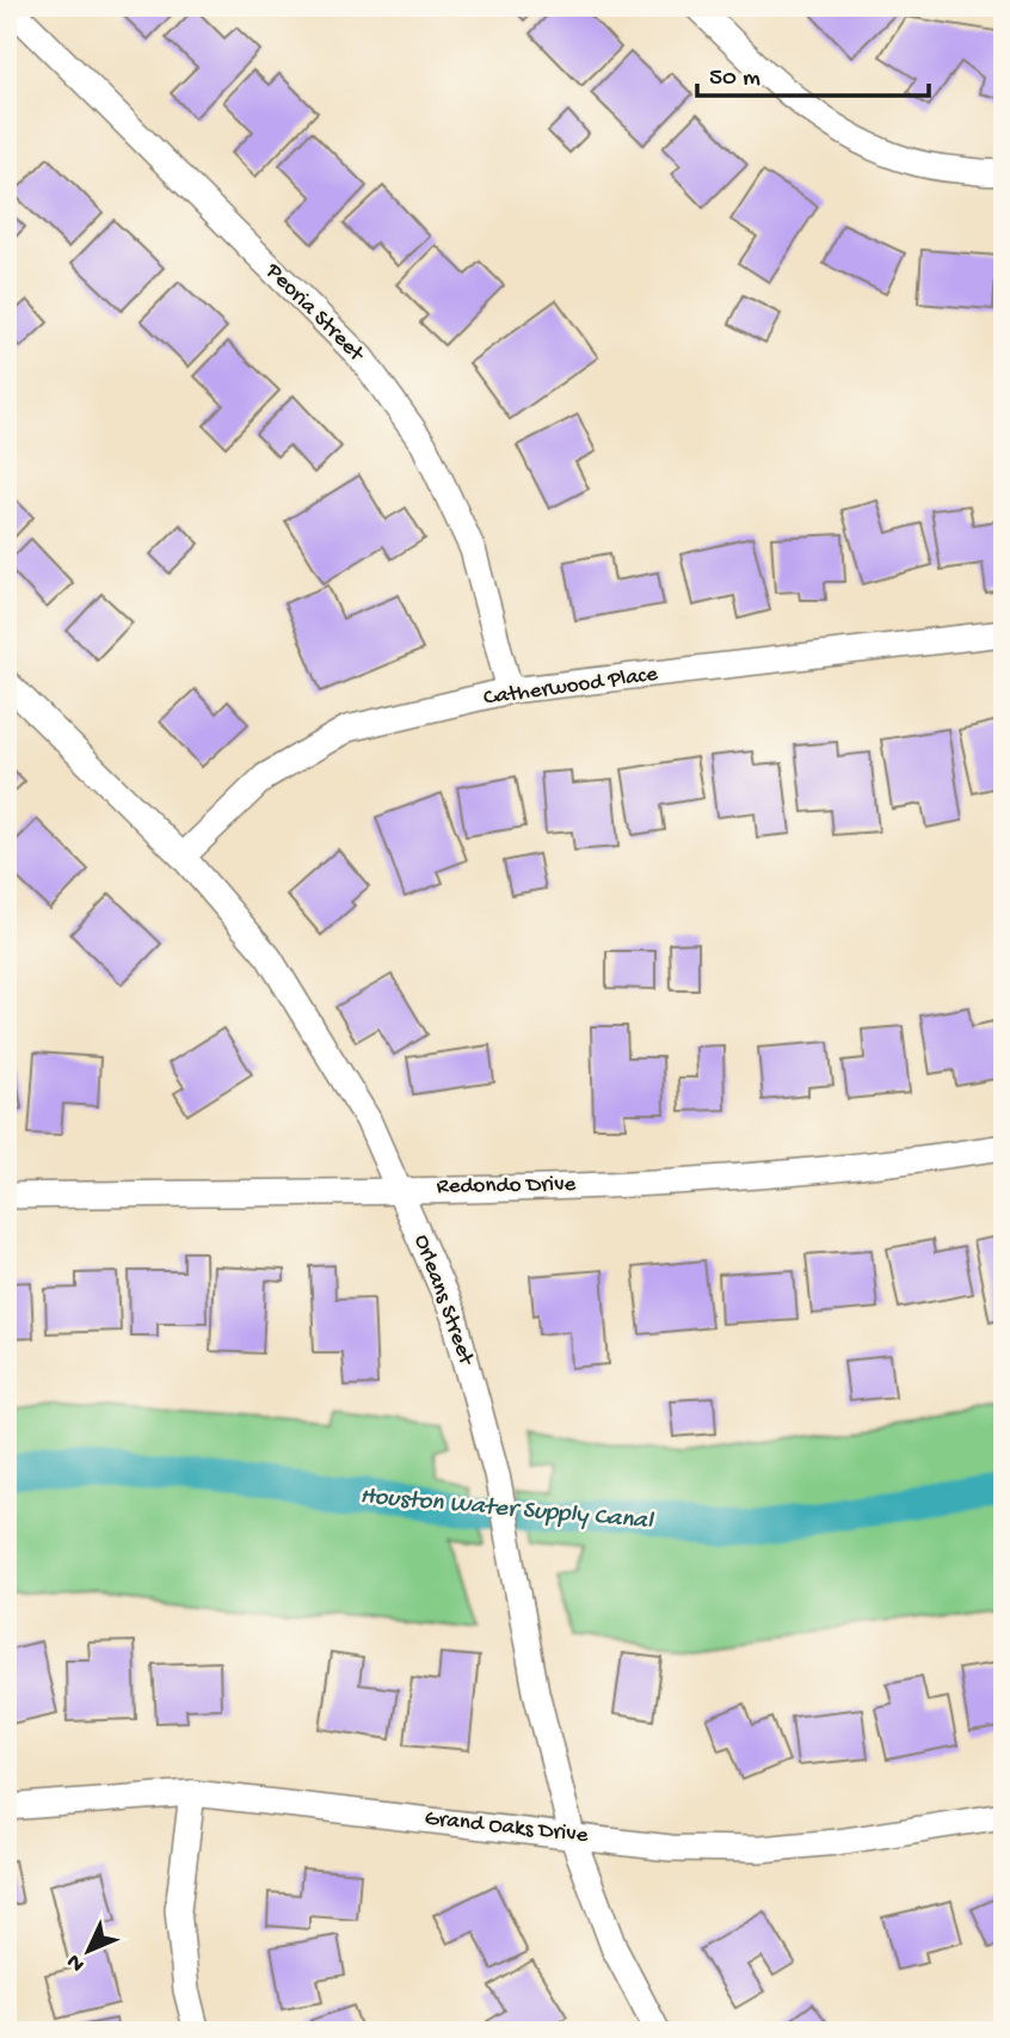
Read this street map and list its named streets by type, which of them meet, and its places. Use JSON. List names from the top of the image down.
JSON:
{
  "streets": {
    "street": [
      "Peoria Street",
      "Catherwood Place",
      "Redondo Drive",
      "Orleans Street",
      "Grand Oaks Drive"
    ]
  },
  "crossings": [
    ["Peoria Street", "Catherwood Place"],
    ["Catherwood Place", "Orleans Street"],
    ["Redondo Drive", "Orleans Street"],
    ["Orleans Street", "Grand Oaks Drive"]
  ],
  "water": ["Houston Water Supply Canal"],
  "scale_bar": "50 m",
  "north": "bottom left"
}
